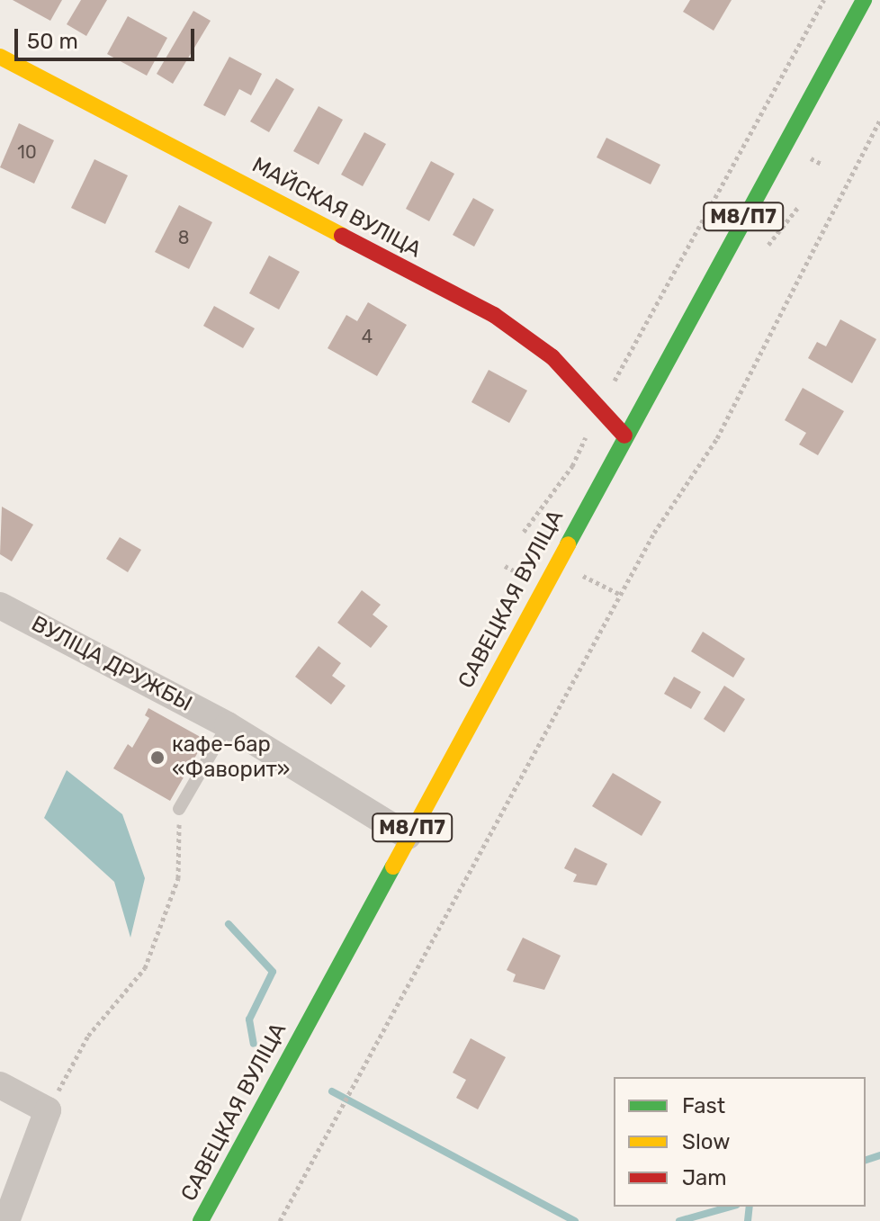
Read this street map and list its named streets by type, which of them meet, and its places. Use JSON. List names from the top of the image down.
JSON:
{
  "streets": {
    "main road": ["МАЙСКАЯ ВУЛІЦА", "М8/П7", "САВЕЦКАЯ ВУЛІЦА"],
    "street": ["ВУЛІЦА ДРУЖБЫ"]
  },
  "crossings": [
    ["МАЙСКАЯ ВУЛІЦА", "САВЕЦКАЯ ВУЛІЦА"],
    ["САВЕЦКАЯ ВУЛІЦА", "ВУЛІЦА ДРУЖБЫ"]
  ],
  "places": ["кафе-бар «Фаворит»"],
  "house_numbers": ["10", "8", "4"],
  "legend": ["Fast", "Slow", "Jam"],
  "scale_bar": "50 m"
}
